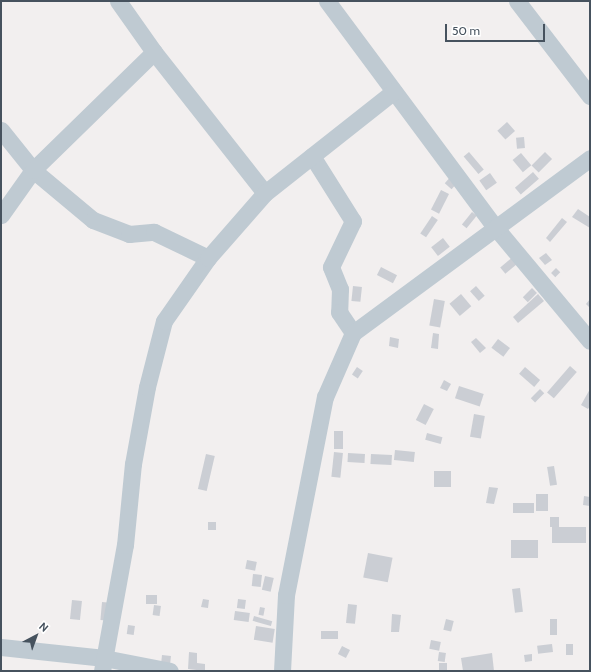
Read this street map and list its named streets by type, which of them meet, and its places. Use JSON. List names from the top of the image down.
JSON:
{
  "scale_bar": "50 m",
  "north": "top right"
}
